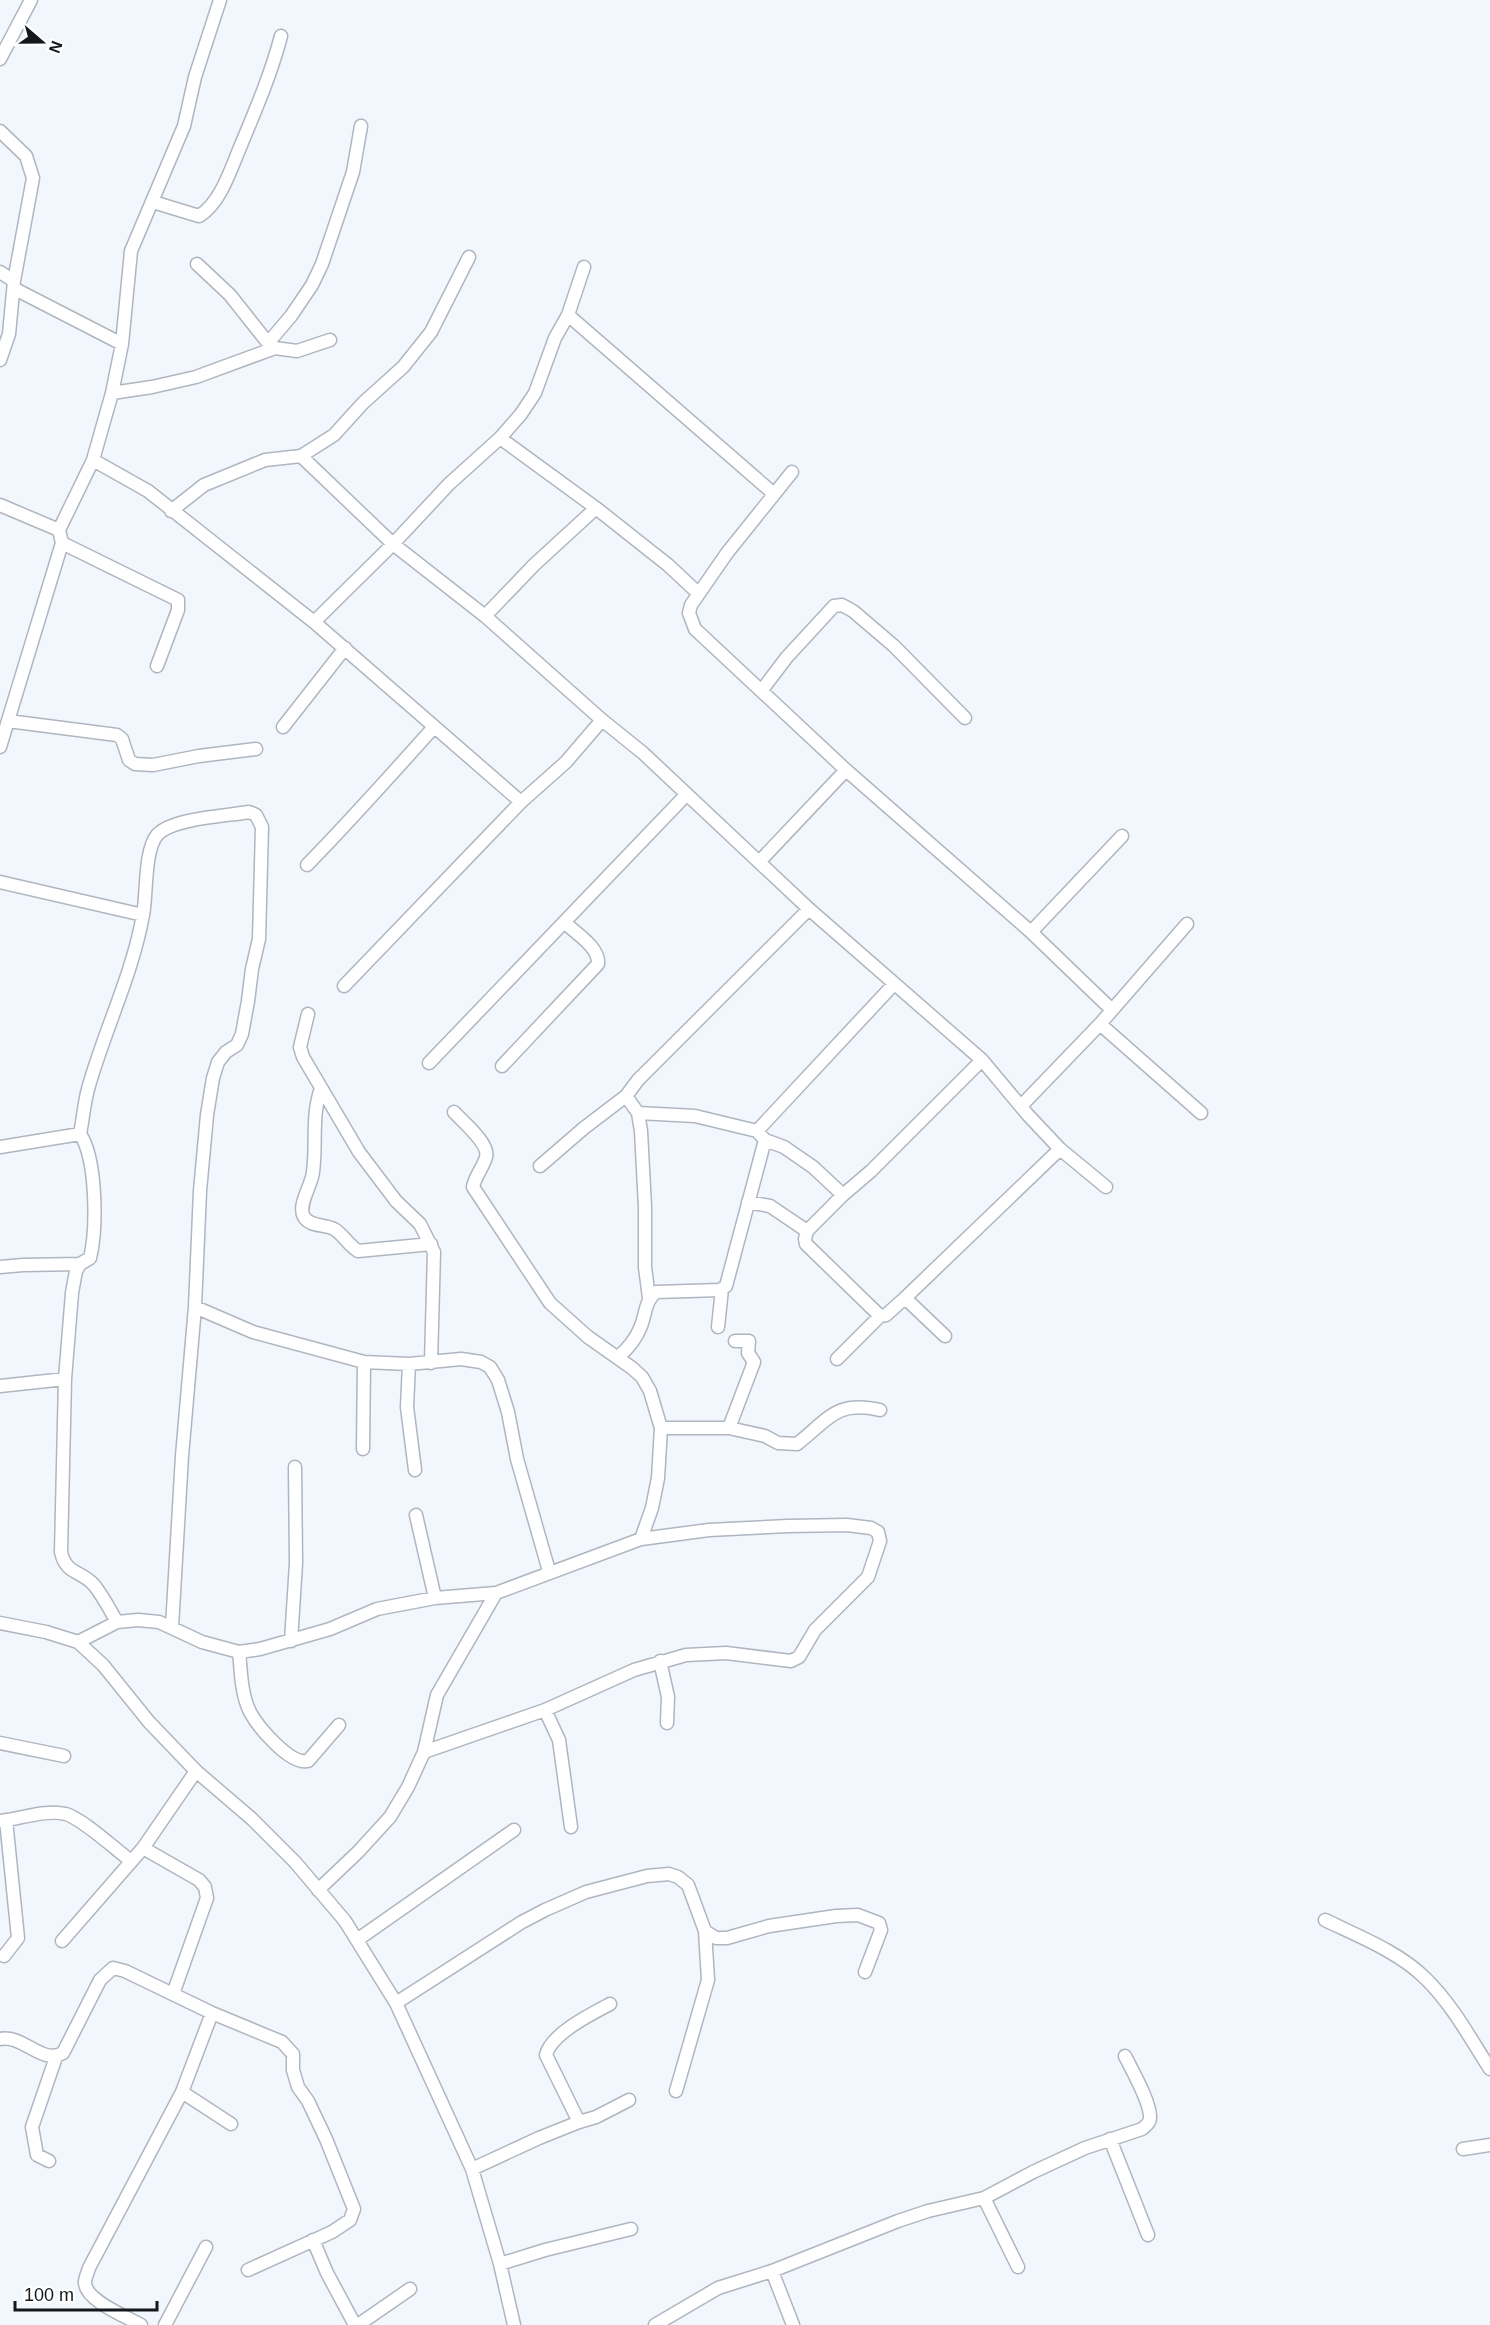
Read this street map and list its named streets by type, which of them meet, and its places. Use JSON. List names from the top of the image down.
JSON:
{
  "scale_bar": "100 m",
  "north": "right"
}
